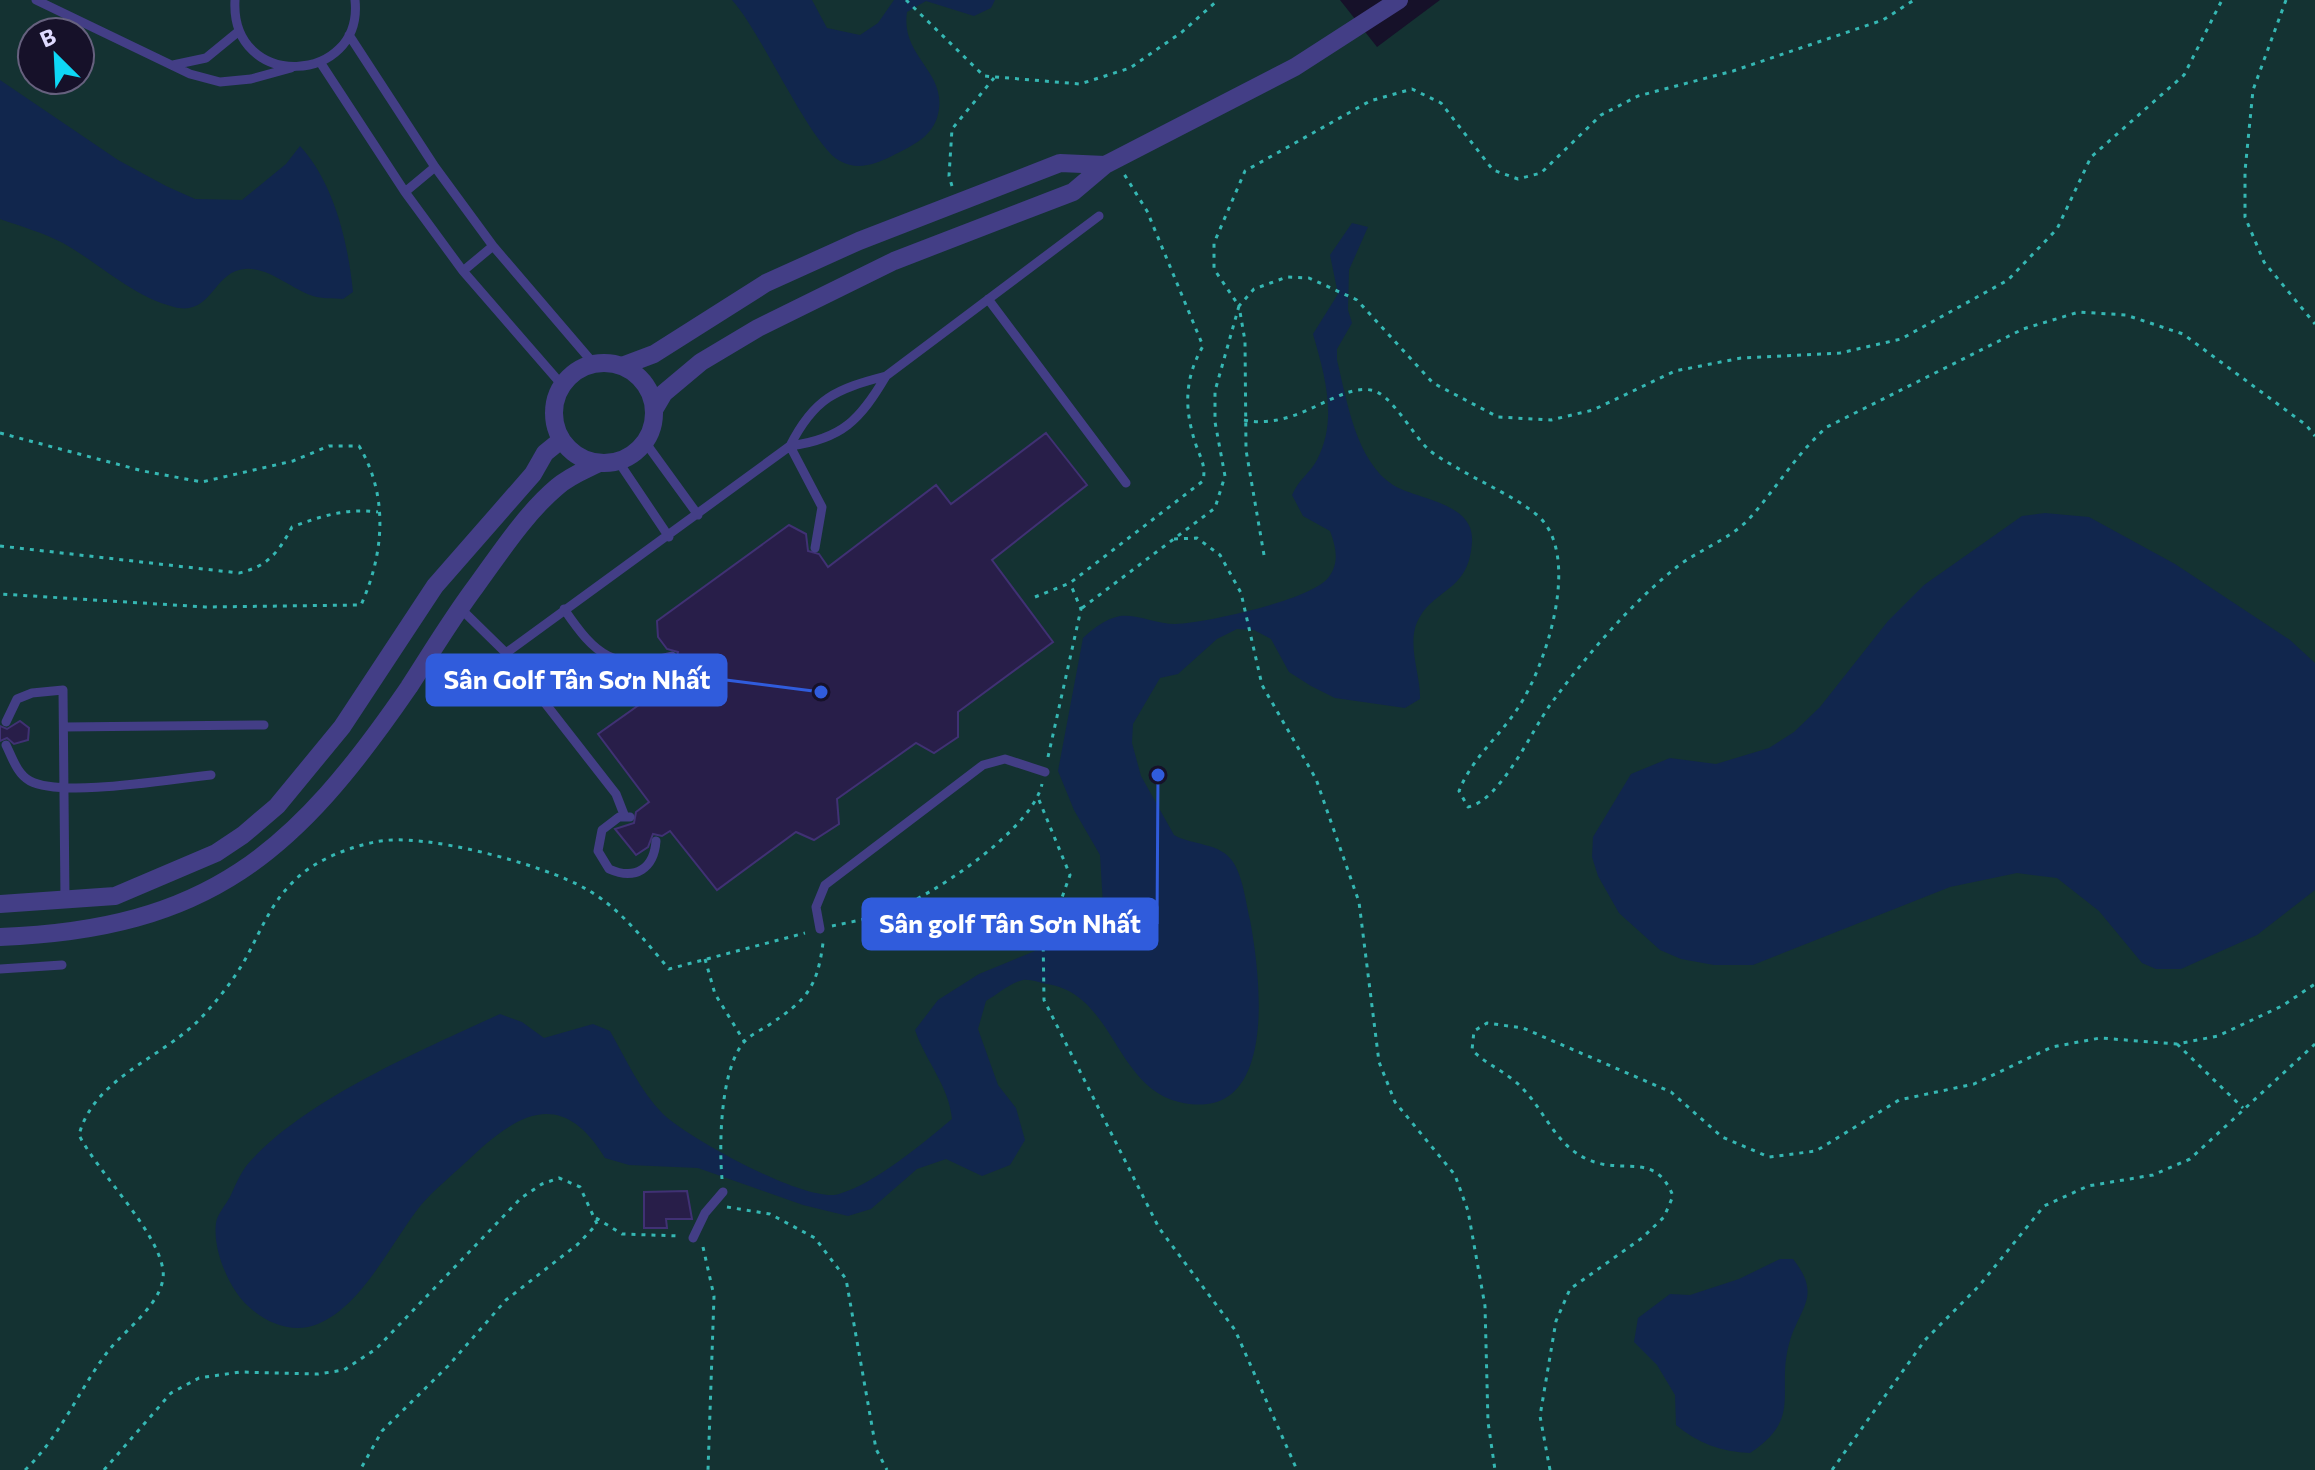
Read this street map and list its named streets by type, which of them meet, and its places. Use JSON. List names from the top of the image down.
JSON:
{
  "places": ["Sân Golf Tân Sơn Nhất", "Sân golf Tân Sơn Nhất"],
  "north": "top left"
}
